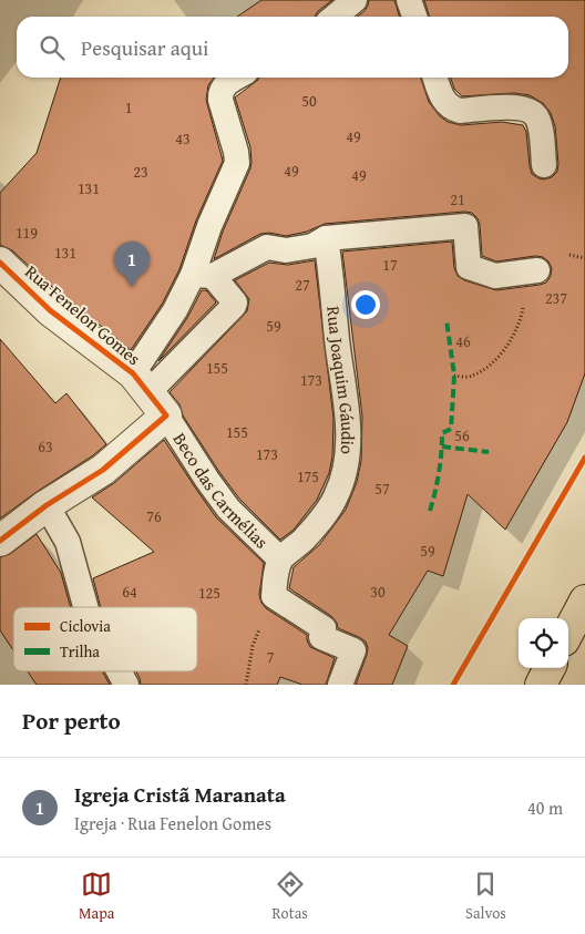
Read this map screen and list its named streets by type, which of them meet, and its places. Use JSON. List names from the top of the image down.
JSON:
{
  "streets": {
    "street": ["Rua Fenelon Gomes"],
    "lane": ["Rua Joaquim Gáudio", "Beco das Carmélias"]
  },
  "crossings": [
    ["Rua Fenelon Gomes", "Beco das Carmélias"],
    ["Rua Joaquim Gáudio", "Beco das Carmélias"]
  ],
  "house_numbers": [
    "50",
    "1",
    "49",
    "43",
    "49",
    "23",
    "49",
    "131",
    "21",
    "119",
    "131",
    "17",
    "27",
    "237",
    "59",
    "46",
    "155",
    "173",
    "155",
    "56",
    "63",
    "173",
    "175",
    "57",
    "76",
    "59",
    "64",
    "30",
    "125",
    "7"
  ],
  "legend": ["Ciclovia", "Trilha"],
  "page": {
    "search": "Pesquisar aqui",
    "pins": "1",
    "heading": "Por perto",
    "list": [
      {
        "mark": "1",
        "name": "Igreja Cristã Maranata",
        "note": "Igreja · Rua Fenelon Gomes",
        "value": "40 m"
      }
    ],
    "nav": ["Mapa", "Rotas", "Salvos"]
  }
}
